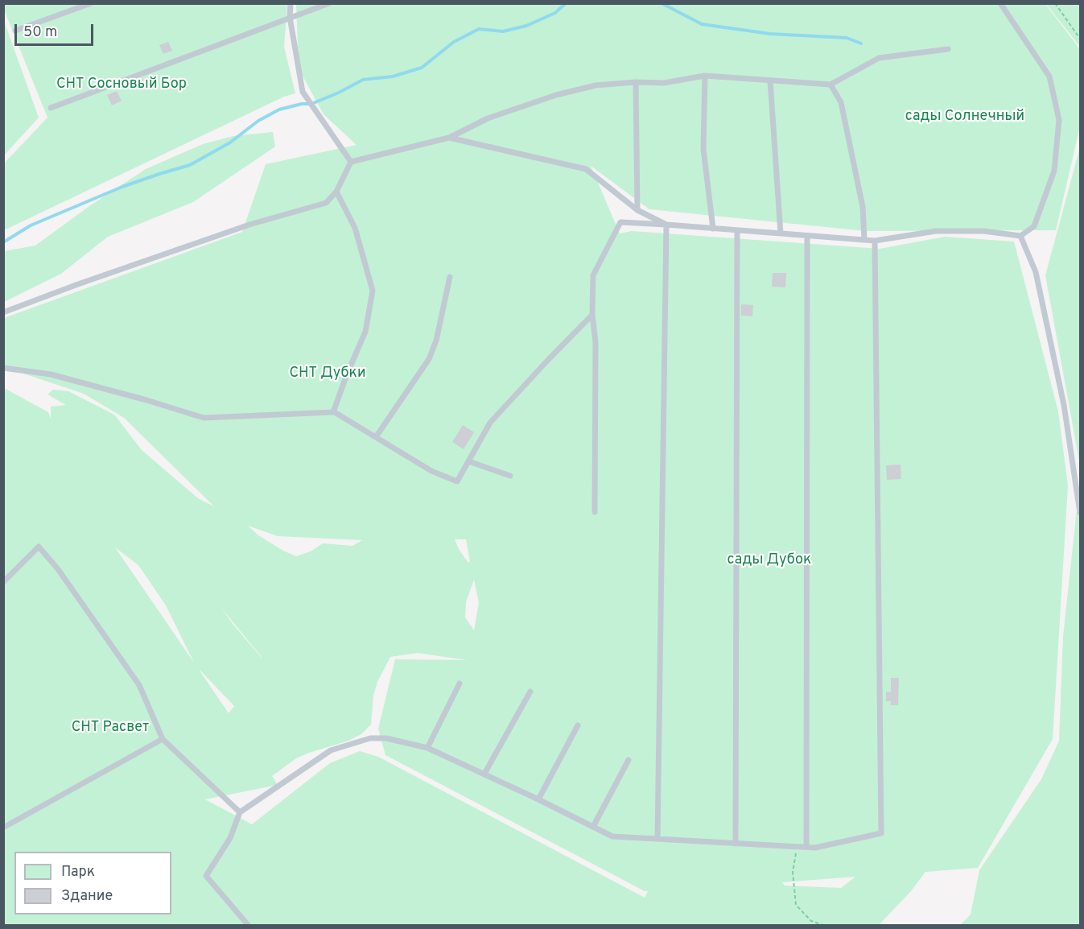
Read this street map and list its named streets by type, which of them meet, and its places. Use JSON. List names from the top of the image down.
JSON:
{
  "parks": [
    "СНТ Сосновый Бор",
    "сады Солнечный",
    "СНТ Дубки",
    "сады Дубок",
    "СНТ Расвет"
  ],
  "legend": ["Парк", "Здание"],
  "scale_bar": "50 m"
}
